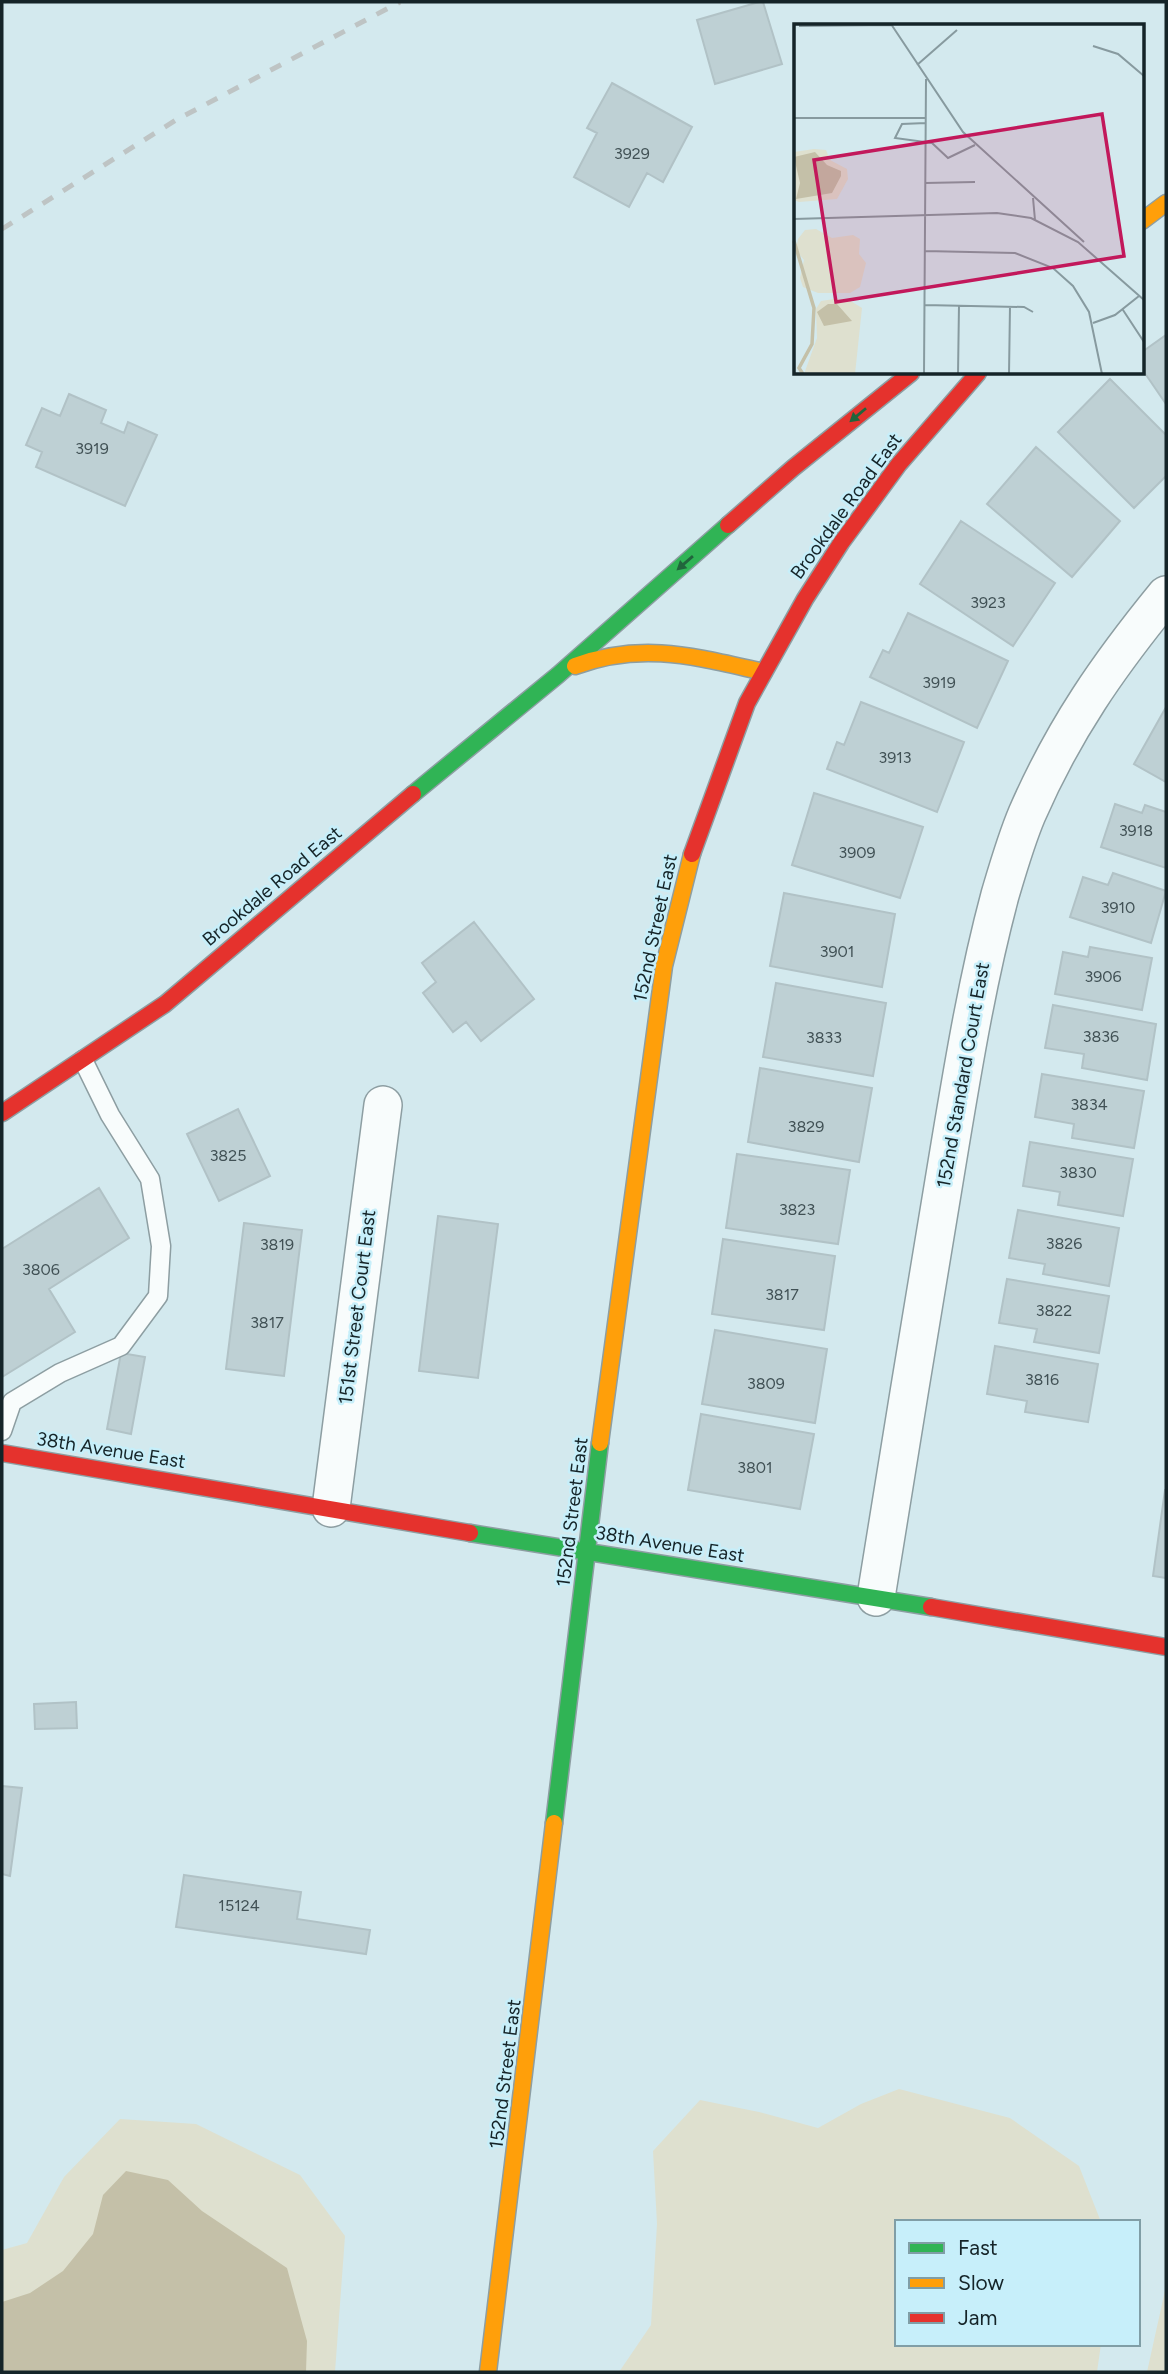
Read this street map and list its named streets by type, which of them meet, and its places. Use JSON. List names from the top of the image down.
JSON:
{
  "streets": {
    "main road": ["Brookdale Road East", "152nd Street East", "38th Avenue East"],
    "street": ["152nd Standard Court East", "151st Street Court East"]
  },
  "crossings": [
    ["Brookdale Road East", "152nd Street East"],
    ["152nd Street East", "38th Avenue East"],
    ["152nd Standard Court East", "38th Avenue East"],
    ["151st Street Court East", "38th Avenue East"]
  ],
  "house_numbers": [
    "3929",
    "3919",
    "3923",
    "3919",
    "3913",
    "3918",
    "3909",
    "3910",
    "3901",
    "3906",
    "3836",
    "3833",
    "3834",
    "3829",
    "3825",
    "3830",
    "3823",
    "3826",
    "3819",
    "3806",
    "3817",
    "3822",
    "3817",
    "3816",
    "3809",
    "3801",
    "15124"
  ],
  "legend": ["Fast", "Slow", "Jam"]
}
